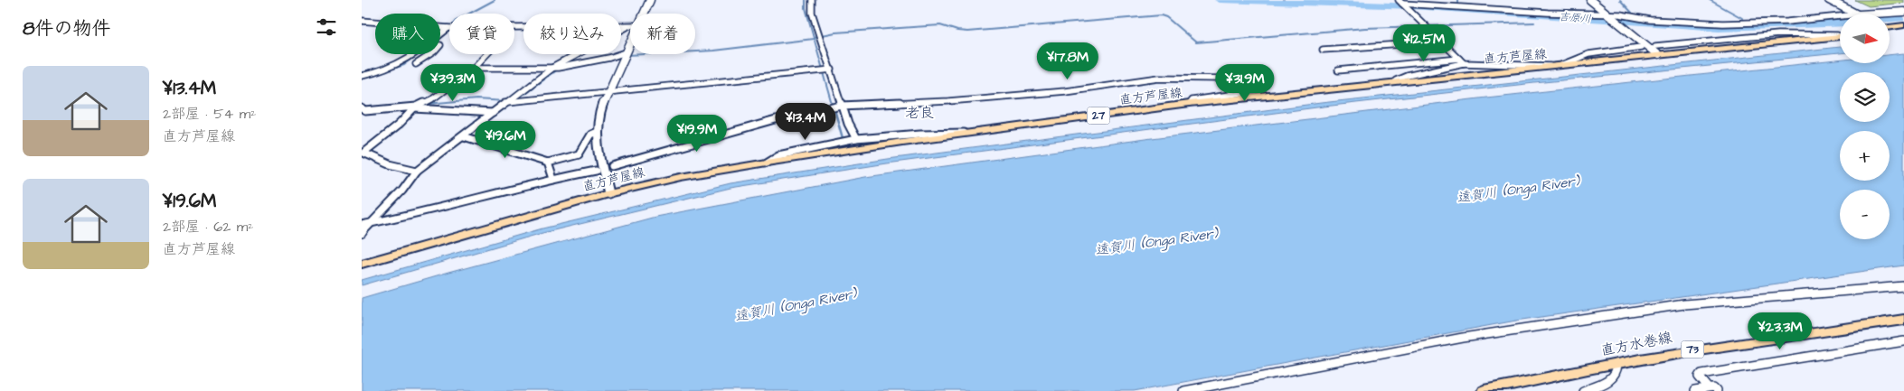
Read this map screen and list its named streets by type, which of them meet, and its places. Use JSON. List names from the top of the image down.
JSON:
{
  "streets": {
    "main road": [
      "直方芦屋線",
      "27",
      "直方水巻線",
      "73"
    ]
  },
  "districts": ["老良"],
  "water": ["吉原川", "遠賀川 (Onga River)"],
  "north": "right",
  "page": {
    "heading": "8件の物件",
    "map_buttons": ["+", "−"],
    "chip": [
      "購入",
      "賃貸",
      "絞り込み",
      "新着"
    ],
    "price": [
      "¥12.5M",
      "¥17.8M",
      "¥39.3M",
      "¥31.9M",
      "¥13.4M",
      "¥19.9M",
      "¥19.6M",
      "¥23.3M"
    ],
    "list": [
      {
        "name": "¥13.4M",
        "note": "2部屋 · 54 m² · 直方芦屋線"
      },
      {
        "name": "¥19.6M",
        "note": "2部屋 · 62 m² · 直方芦屋線"
      }
    ]
  }
}
